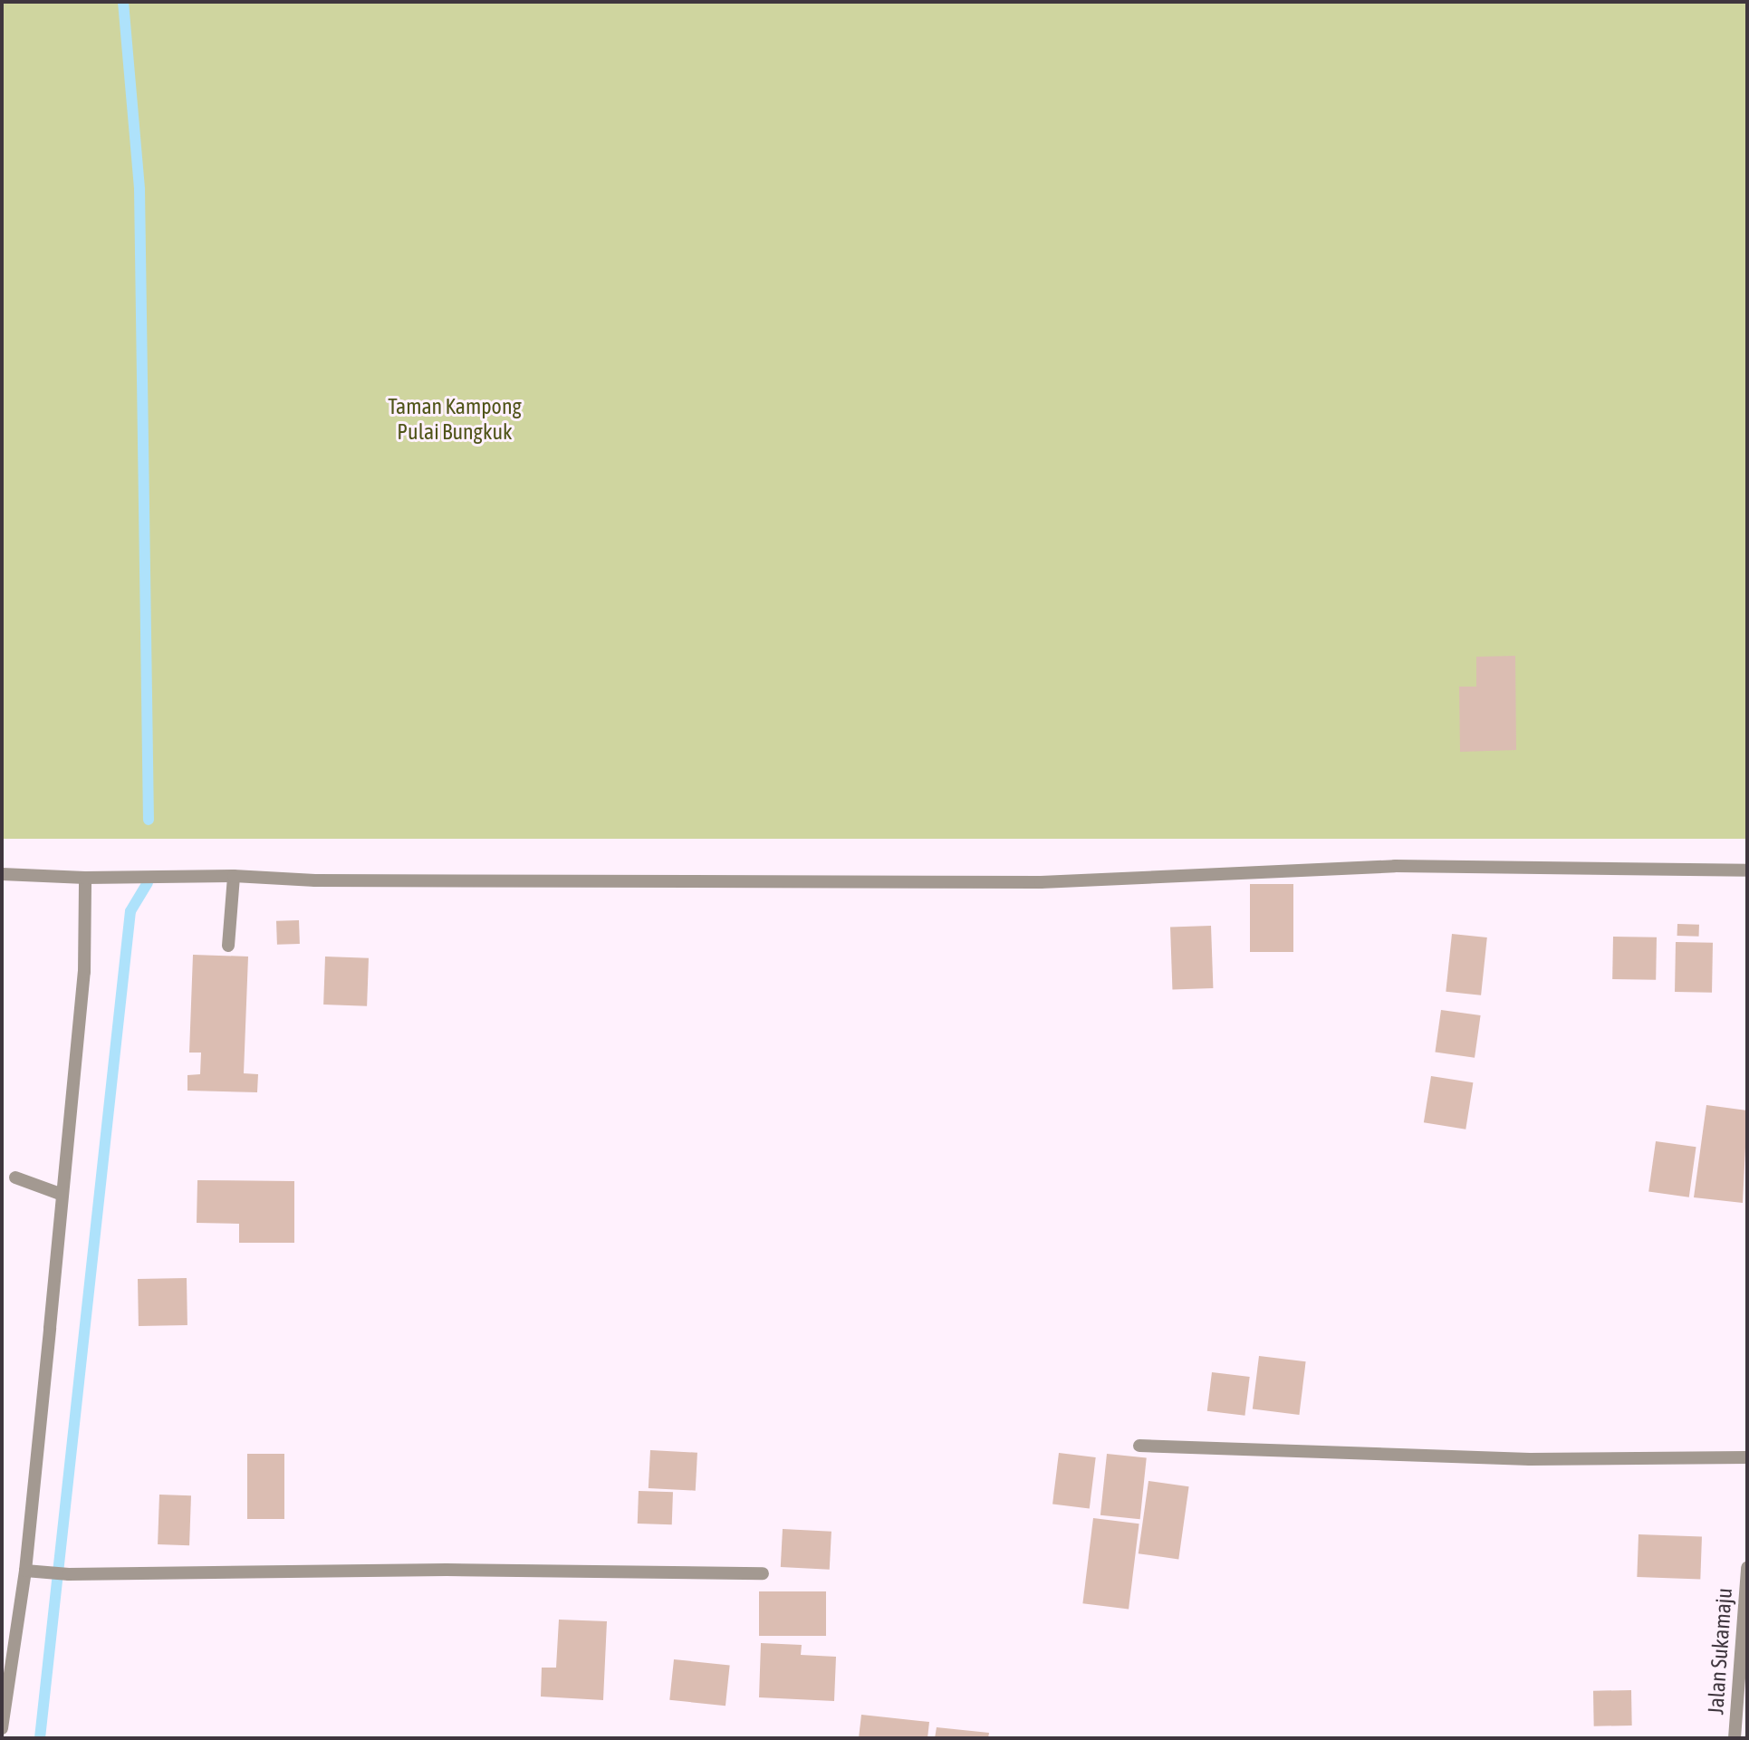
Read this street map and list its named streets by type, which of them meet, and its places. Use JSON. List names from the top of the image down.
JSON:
{
  "streets": {
    "street": ["Jalan Sukamaju"]
  },
  "parks": ["Taman Kampong Pulai Bungkuk"]
}
